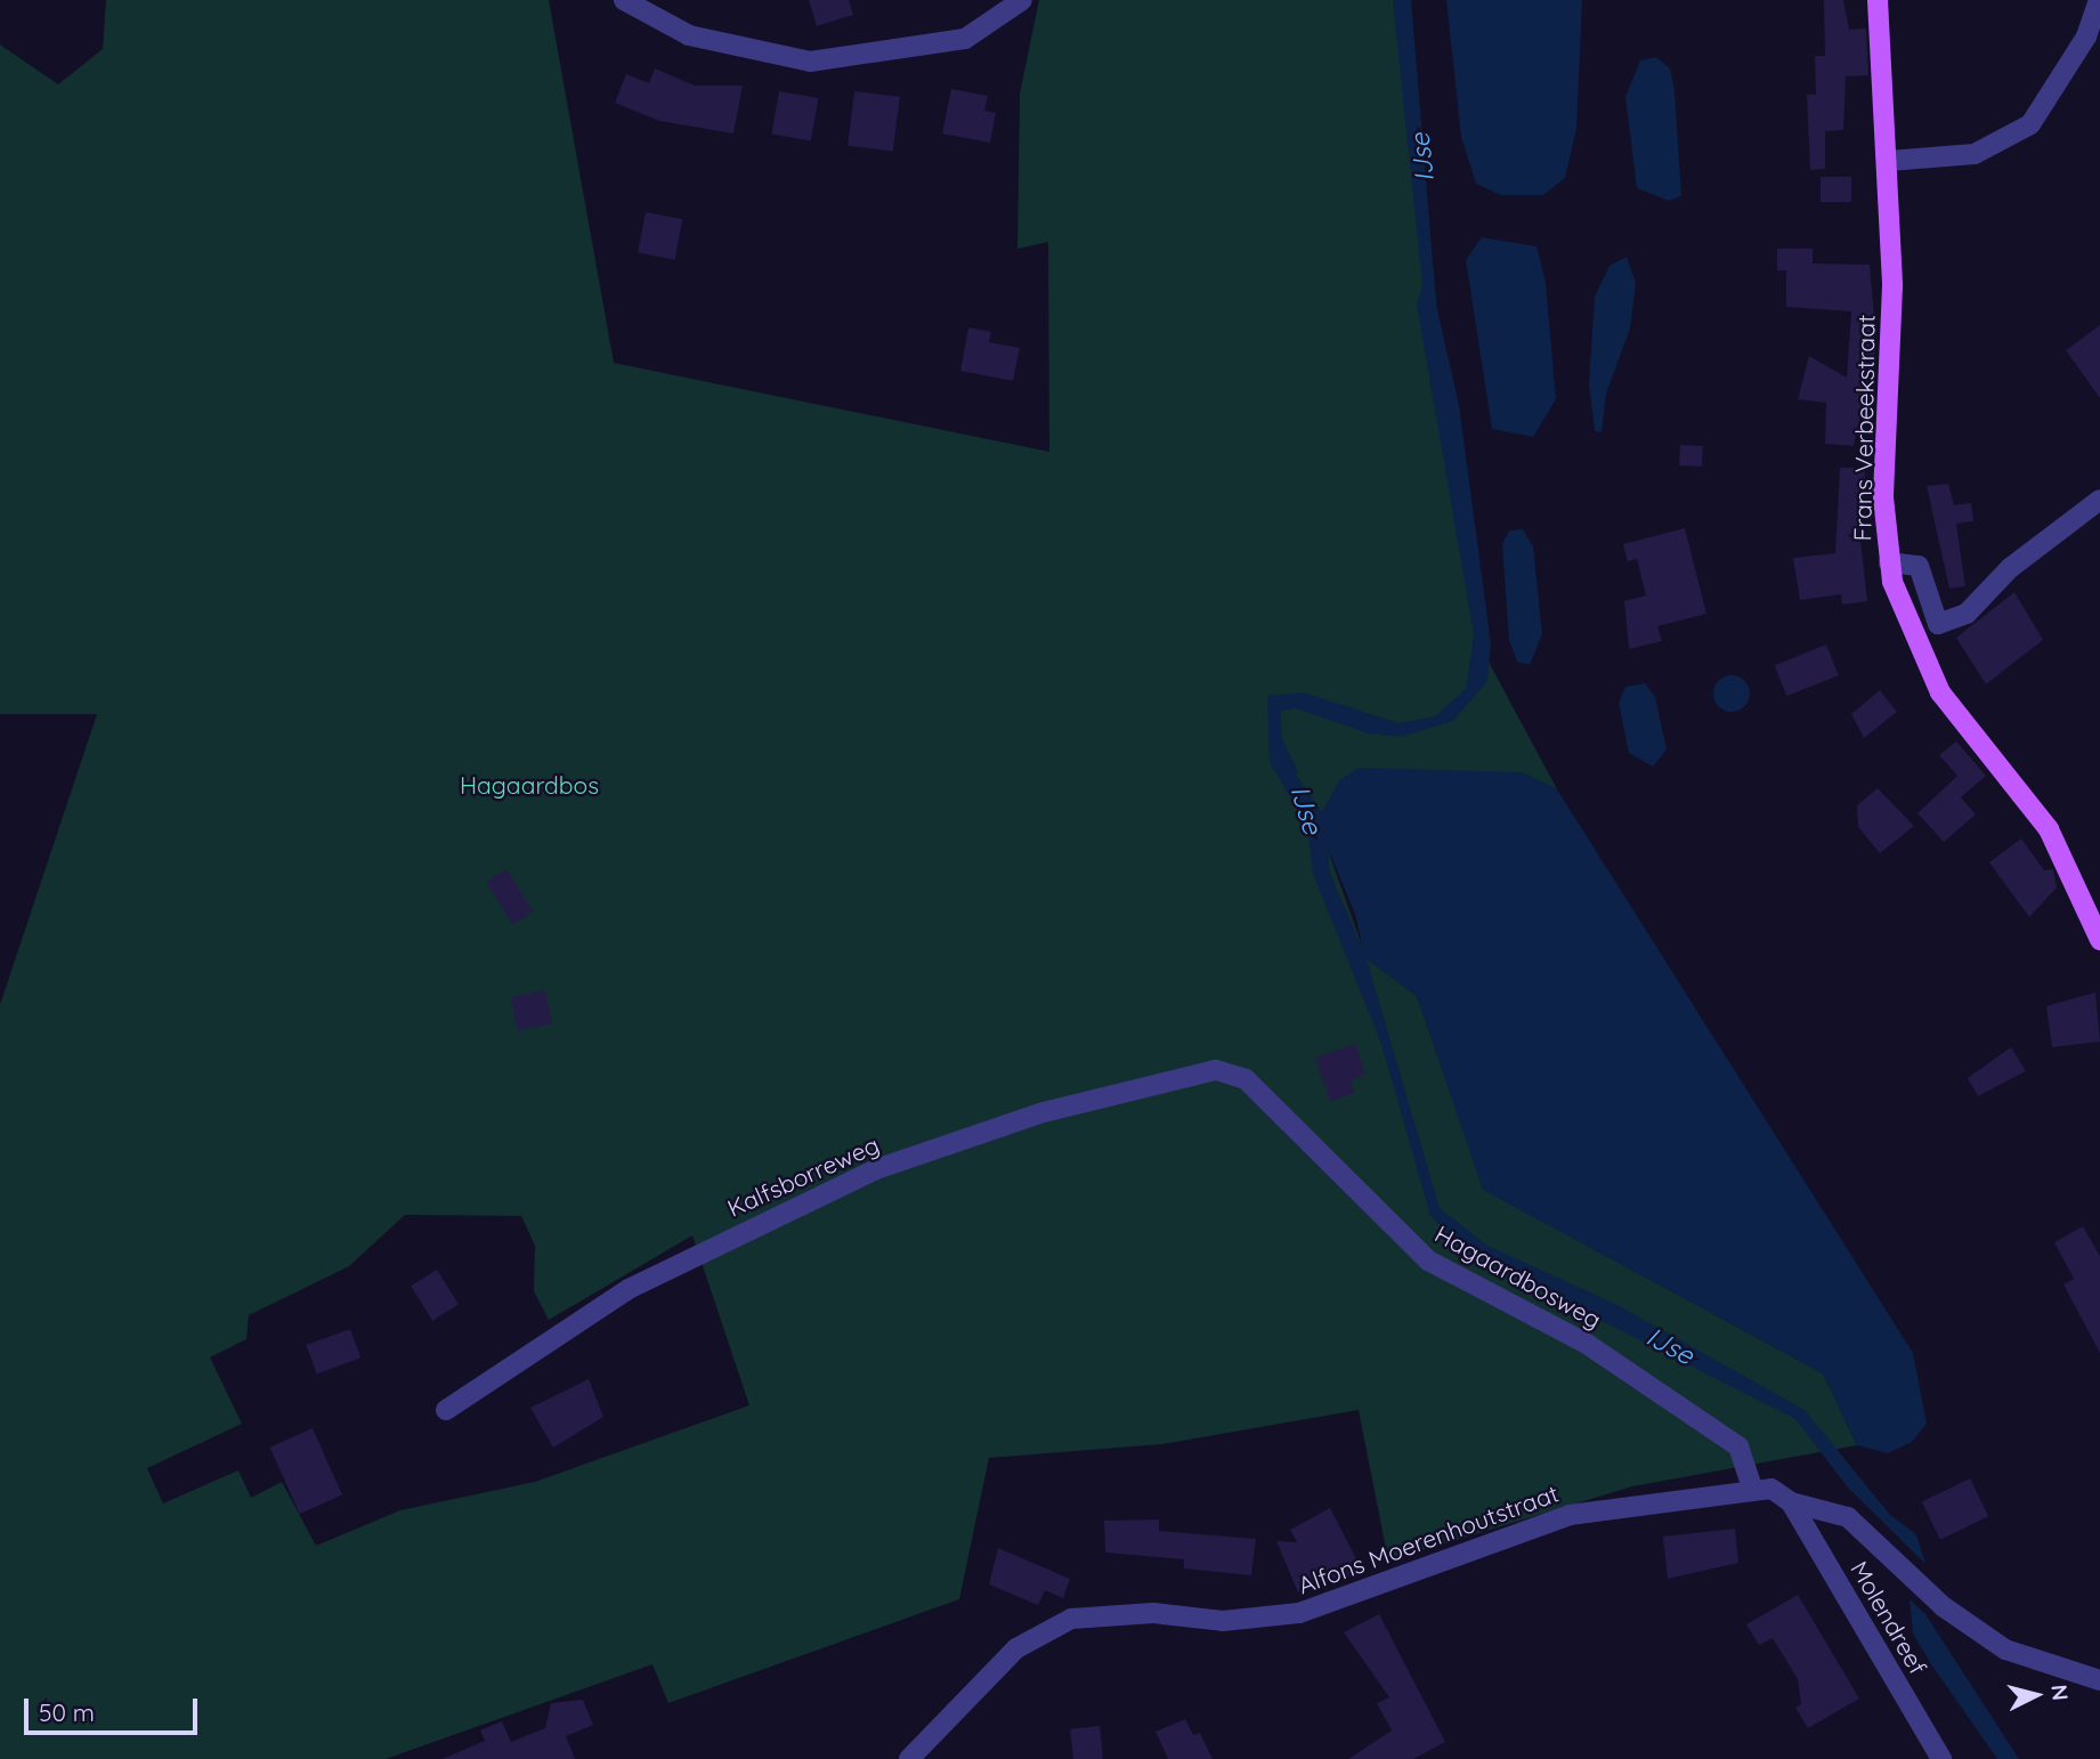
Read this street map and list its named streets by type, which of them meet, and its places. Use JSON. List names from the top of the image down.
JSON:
{
  "streets": {
    "main road": ["Frans Verbeekstraat"],
    "street": [
      "Kalfsborreweg",
      "Hagaardbosweg",
      "Alfons Moerenhoutstraat",
      "Molendreef"
    ]
  },
  "crossings": [
    ["Kalfsborreweg", "Hagaardbosweg"],
    ["Hagaardbosweg", "Alfons Moerenhoutstraat"],
    ["Alfons Moerenhoutstraat", "Molendreef"]
  ],
  "water": ["IJse"],
  "parks": ["Hagaardbos"],
  "scale_bar": "50 m",
  "north": "right"
}
